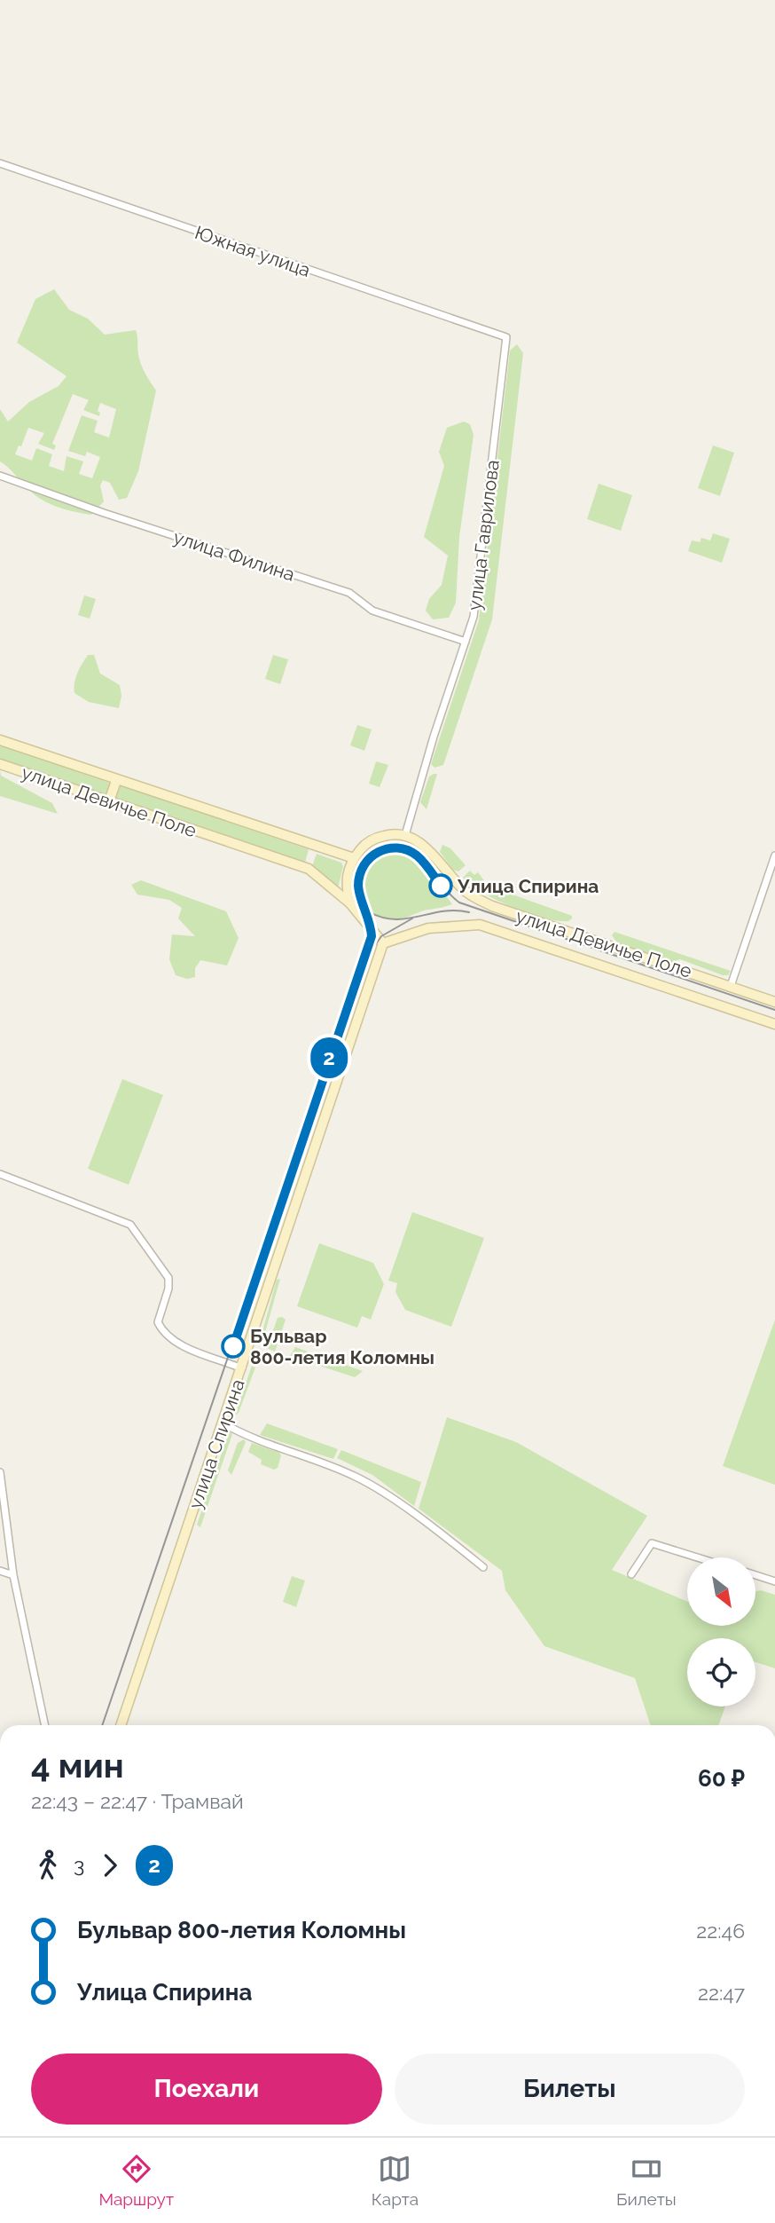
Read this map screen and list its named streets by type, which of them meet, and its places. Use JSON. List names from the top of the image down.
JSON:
{
  "streets": {
    "main road": ["улица Девичье Поле", "улица Спирина"],
    "street": ["Южная улица", "улица Гаврилова", "улица Филина"]
  },
  "crossings": [
    ["Южная улица", "улица Гаврилова"],
    ["улица Гаврилова", "улица Филина"],
    ["улица Гаврилова", "улица Девичье Поле"],
    ["улица Девичье Поле", "улица Спирина"]
  ],
  "places": ["Улица Спирина", "Бульвар 800-летия Коломны"],
  "lines": ["tram line 2"],
  "north": "bottom right",
  "page": {
    "on_map": "2",
    "heading": ["4 мин", "22:43 – 22:47 · Трамвай", "60 ₽"],
    "legs": ["3", "2"],
    "list": [
      {
        "name": "Бульвар 800-летия Коломны",
        "value": "22:46"
      },
      {
        "name": "Улица Спирина",
        "value": "22:47"
      }
    ],
    "buttons": ["Поехали", "Билеты"],
    "tabs": ["Маршрут", "Карта", "Билеты"]
  }
}
